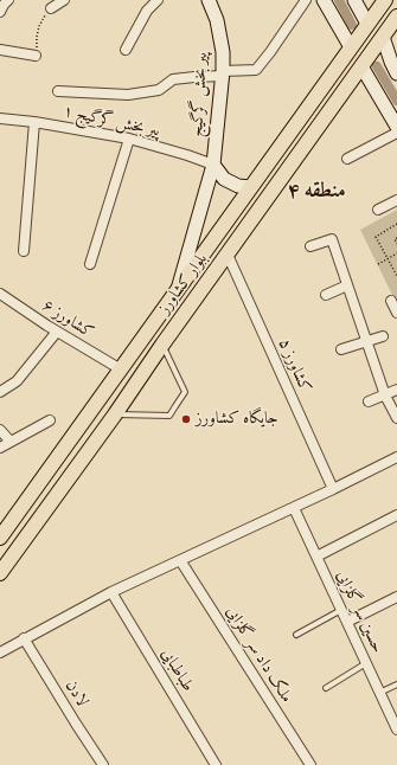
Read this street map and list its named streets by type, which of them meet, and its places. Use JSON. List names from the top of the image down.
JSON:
{
  "streets": {
    "main road": ["بلوار کشاورز"],
    "street": [
      "پیر بخش گرگیج",
      "پیر بخش گرگیج ۱",
      "کشاورز ۶",
      "کشاورز ۵",
      "حسین سر گلزایی",
      "ملک داد سر گلزایی",
      "طباطبایی",
      "لادن"
    ]
  },
  "crossings": [
    ["پیر بخش گرگیج", "پیر بخش گرگیج ۱"],
    ["پیر بخش گرگیج", "بلوار کشاورز"],
    ["بلوار کشاورز", "کشاورز ۶"],
    ["بلوار کشاورز", "کشاورز ۵"]
  ],
  "districts": ["منطقه ۴"],
  "places": ["جایگاه کشاورز"]
}
